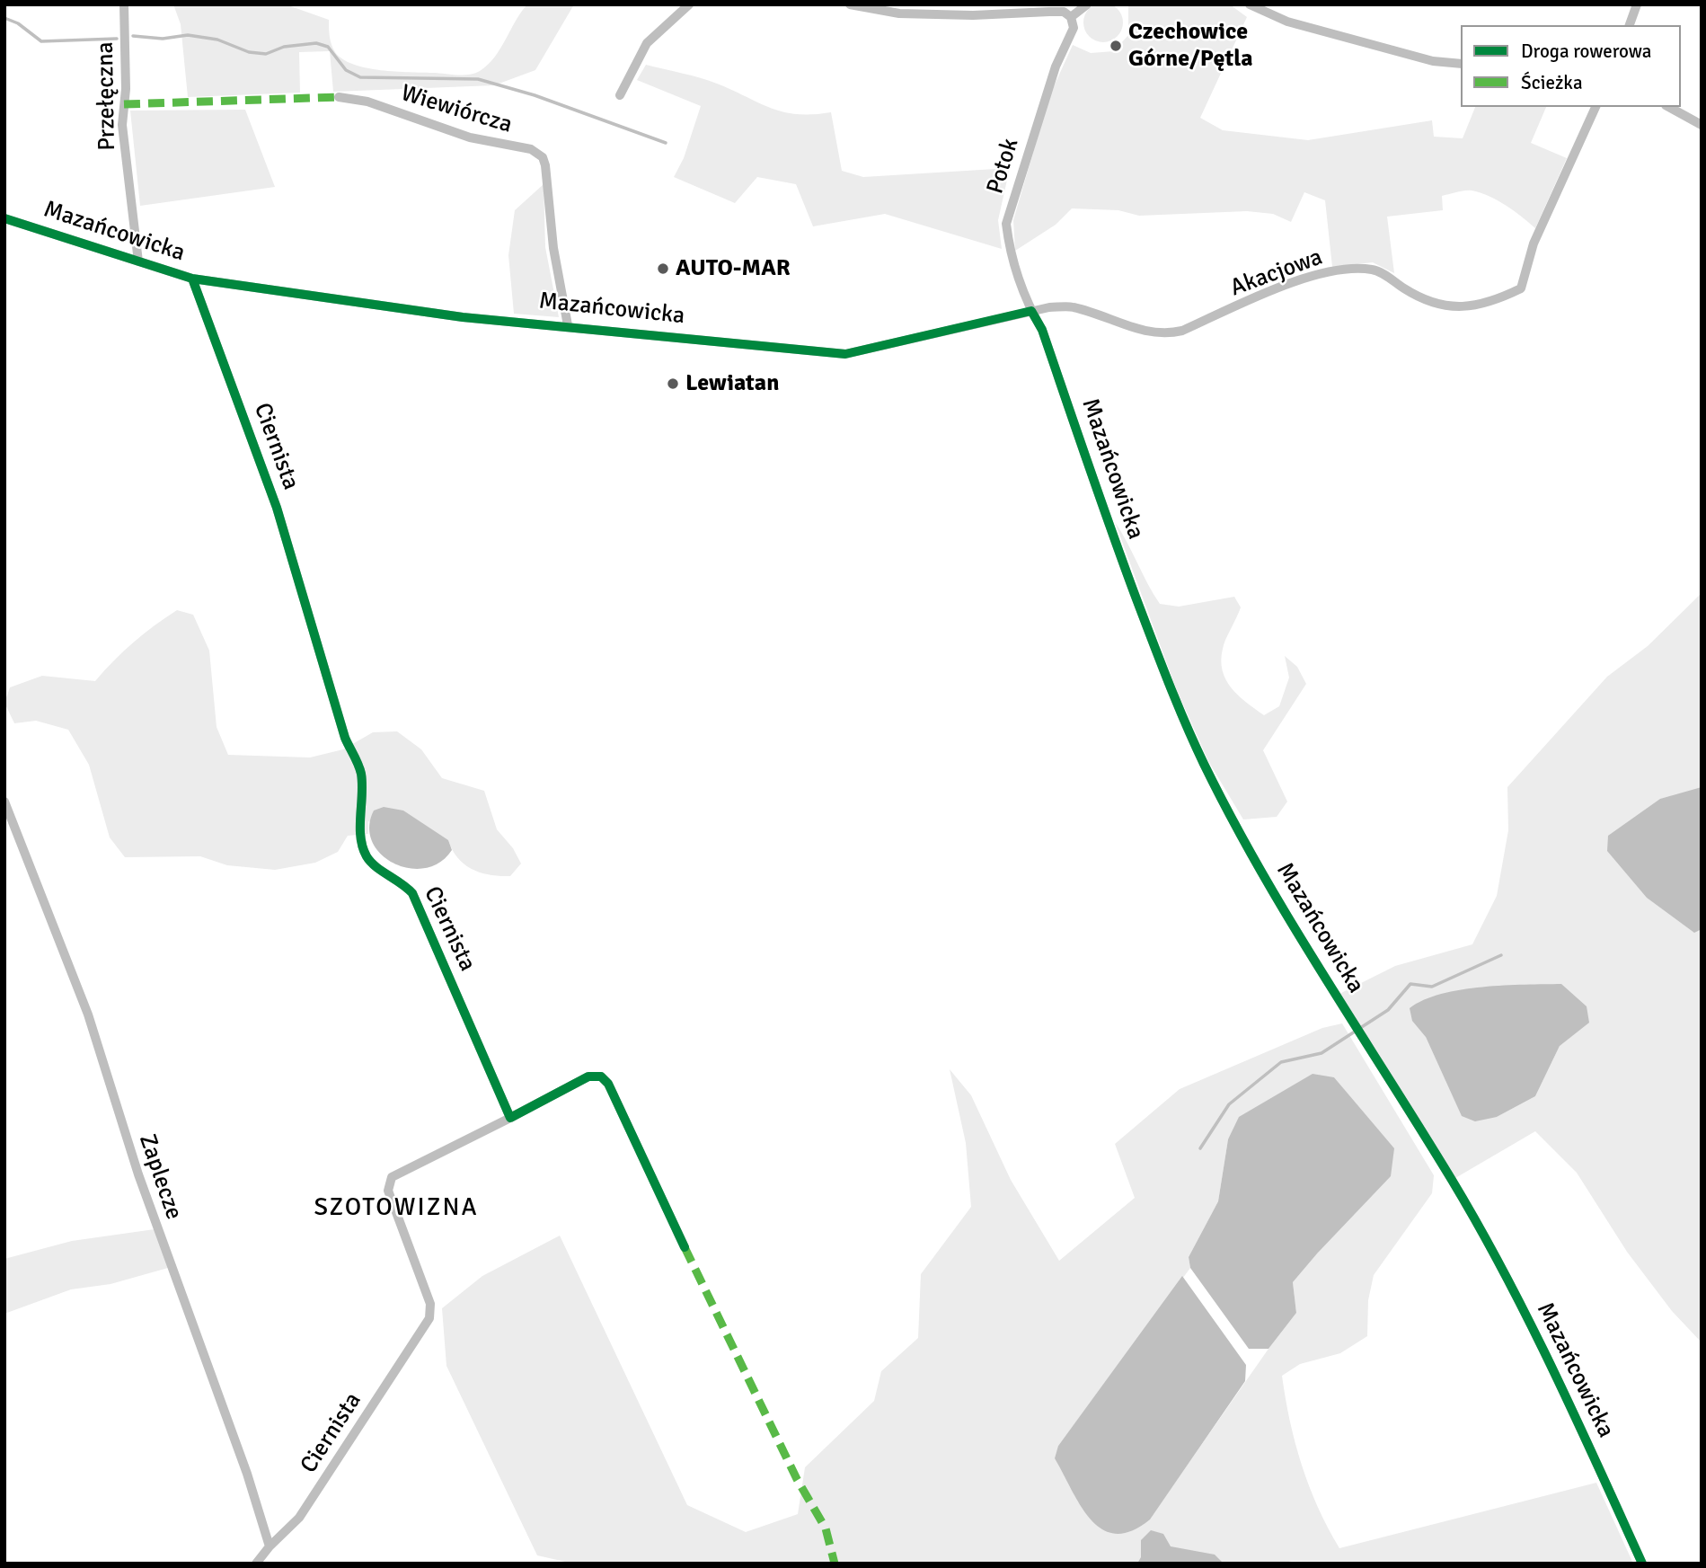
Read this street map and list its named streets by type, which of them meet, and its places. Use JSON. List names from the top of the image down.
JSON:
{
  "streets": {
    "street": [
      "Przełęczna",
      "Wiewiórcza",
      "Potok",
      "Mazańcowicka",
      "Akacjowa",
      "Ciernista",
      "Zaplecze"
    ]
  },
  "crossings": [
    ["Przełęczna", "Mazańcowicka"],
    ["Wiewiórcza", "Mazańcowicka"],
    ["Potok", "Mazańcowicka"],
    ["Potok", "Akacjowa"],
    ["Mazańcowicka", "Akacjowa"],
    ["Mazańcowicka", "Ciernista"],
    ["Ciernista", "Zaplecze"]
  ],
  "districts": ["SZOTOWIZNA"],
  "places": ["Czechowice Górne/Pętla", "AUTO-MAR", "Lewiatan"],
  "legend": ["Droga rowerowa", "Ścieżka"]
}
